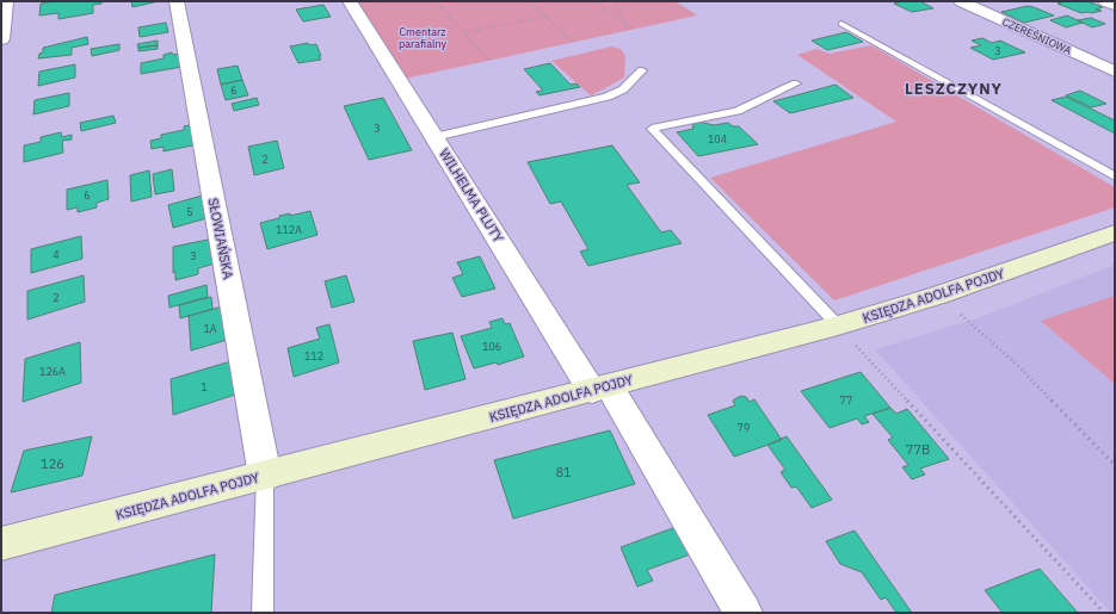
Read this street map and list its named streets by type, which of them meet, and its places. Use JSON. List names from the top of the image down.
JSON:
{
  "streets": {
    "street": [
      "CZEREŚNIOWA",
      "WILHELMA PLUTY",
      "SŁOWIAŃSKA",
      "KSIĘDZA ADOLFA POJDY"
    ]
  },
  "crossings": [
    ["WILHELMA PLUTY", "KSIĘDZA ADOLFA POJDY"],
    ["SŁOWIAŃSKA", "KSIĘDZA ADOLFA POJDY"]
  ],
  "districts": ["LESZCZYNY"],
  "parks": ["Cmentarz parafialny"],
  "house_numbers": [
    "3",
    "6",
    "3",
    "104",
    "2",
    "6",
    "5",
    "112A",
    "4",
    "3",
    "2",
    "1A",
    "106",
    "112",
    "126A",
    "1",
    "77",
    "79",
    "77B",
    "126",
    "81"
  ]
}
